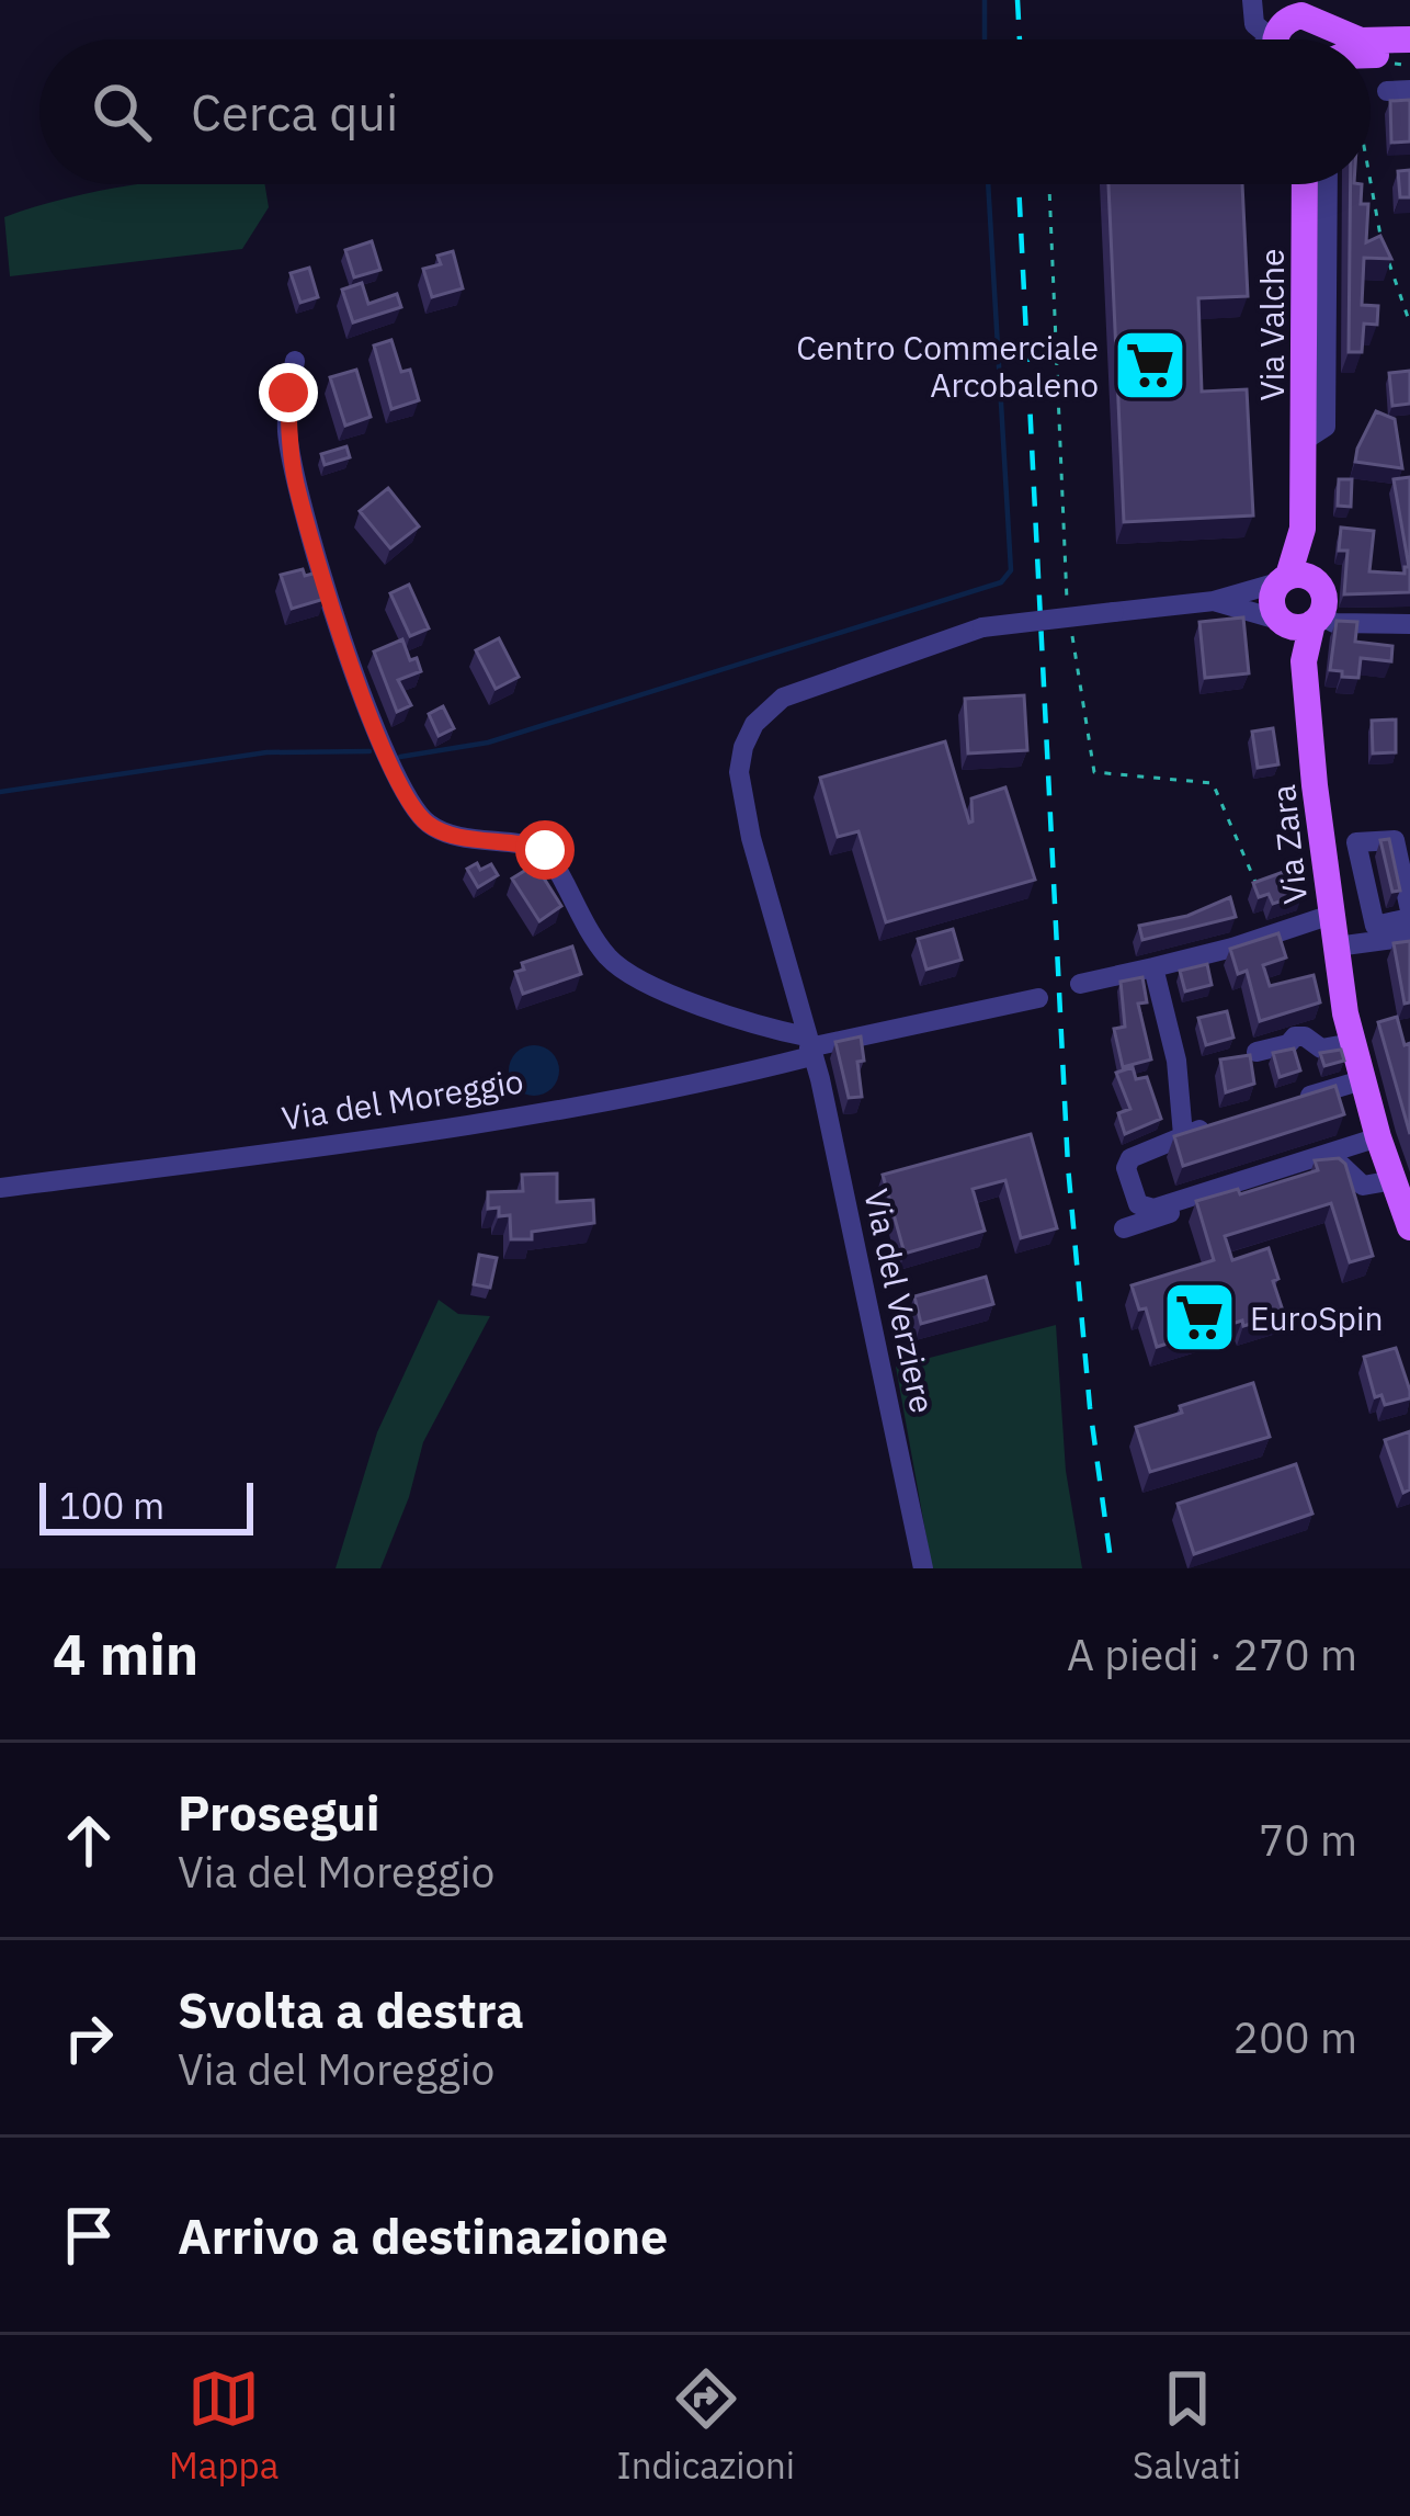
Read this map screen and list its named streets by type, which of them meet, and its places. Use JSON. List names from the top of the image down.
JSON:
{
  "streets": {
    "main road": ["Via Valche", "Via Zara"],
    "street": ["Via del Moreggio", "Via del Verziere"]
  },
  "crossings": [
    ["Via Valche", "Via Zara"],
    ["Via del Moreggio", "Via del Verziere"]
  ],
  "places": {
    "supermarket": ["Centro Commerciale Arcobaleno", "EuroSpin"]
  },
  "scale_bar": "100 m",
  "page": {
    "search": "Cerca qui",
    "scale": "100 m",
    "heading": ["4 min", "A piedi · 270 m"],
    "list": [
      ["Prosegui", "Via del Moreggio", "70 m"],
      ["Svolta a destra", "Via del Moreggio", "200 m"],
      "Arrivo a destinazione"
    ],
    "nav": ["Mappa", "Indicazioni", "Salvati"]
  }
}
